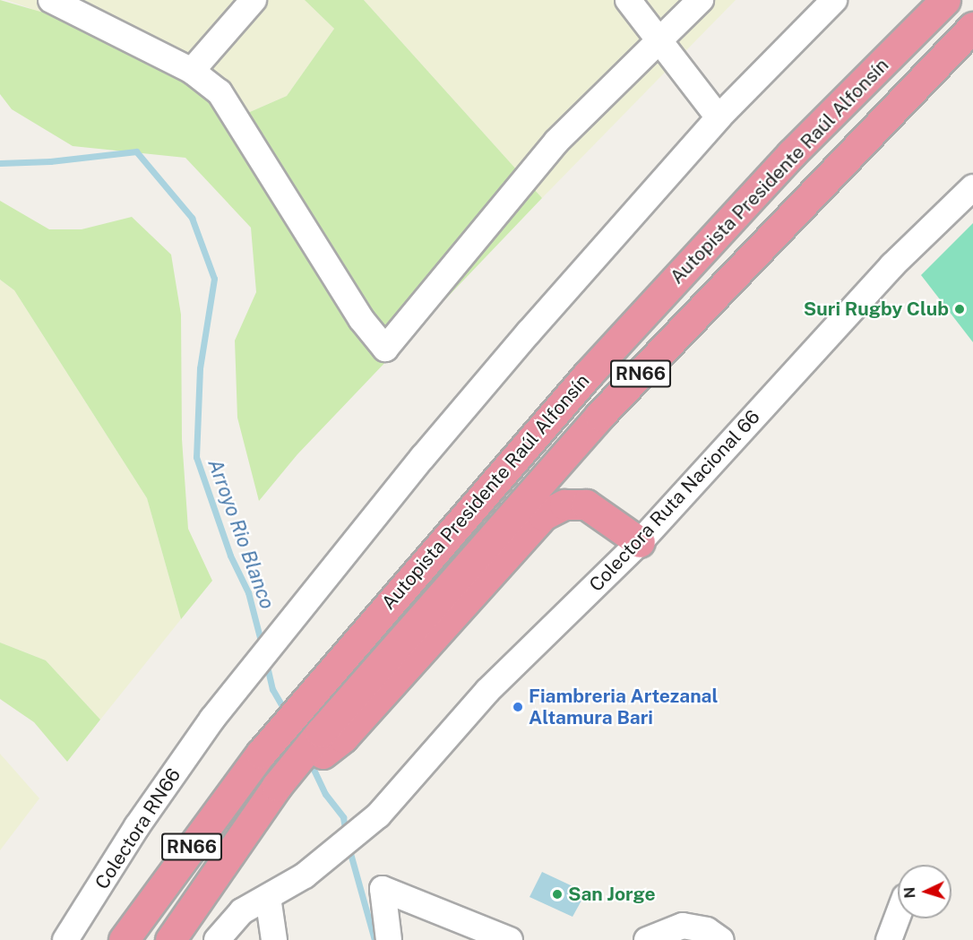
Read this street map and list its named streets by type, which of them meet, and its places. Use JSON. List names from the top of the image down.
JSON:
{
  "streets": {
    "highway": ["Autopista Presidente Raúl Alfonsín", "RN66"],
    "street": ["Colectora Ruta Nacional 66", "Colectora RN66"]
  },
  "water": ["Arroyo Rio Blanco"],
  "places": ["Suri Rugby Club", "Fiambreria Artezanal Altamura Bari", "San Jorge"],
  "north": "left"
}
